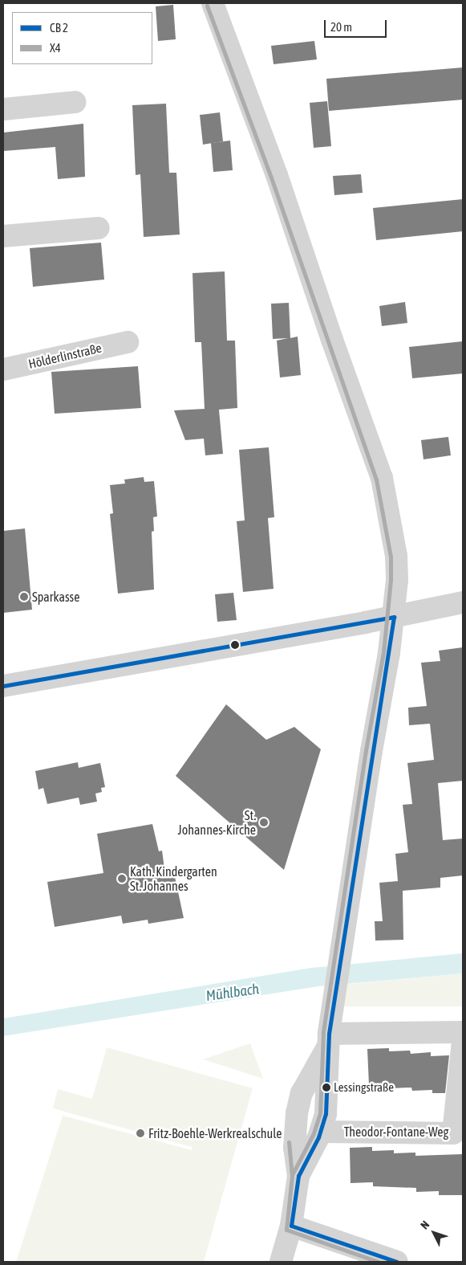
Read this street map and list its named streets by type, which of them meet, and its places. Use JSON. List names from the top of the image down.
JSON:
{
  "streets": {
    "street": ["Hölderlinstraße", "Theodor-Fontane-Weg"]
  },
  "water": ["Mühlbach"],
  "places": [
    "Sparkasse",
    "St. Johannes-Kirche",
    "Kath. Kindergarten St. Johannes",
    "Lessingstraße",
    "Fritz-Boehle-Werkrealschule"
  ],
  "lines": ["transit line X4"],
  "legend": ["CB 2", "X4"],
  "scale_bar": "20 m",
  "north": "top left"
}
